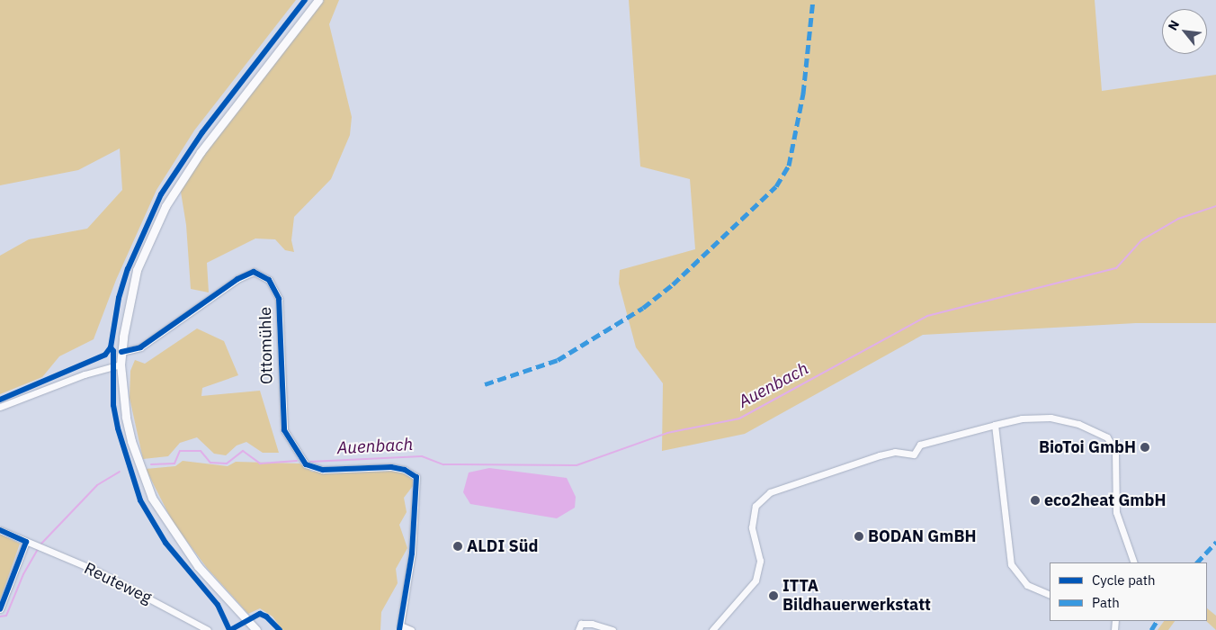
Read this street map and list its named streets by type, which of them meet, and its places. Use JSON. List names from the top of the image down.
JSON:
{
  "streets": {
    "street": ["Ottomühle", "Reuteweg"]
  },
  "water": ["Auenbach"],
  "places": [
    "BioToi GmbH",
    "eco2heat GmbH",
    "BODAN GmBH",
    "ALDI Süd",
    "ITTA Bildhauerwerkstatt"
  ],
  "legend": ["Cycle path", "Path"],
  "north": "top left"
}
